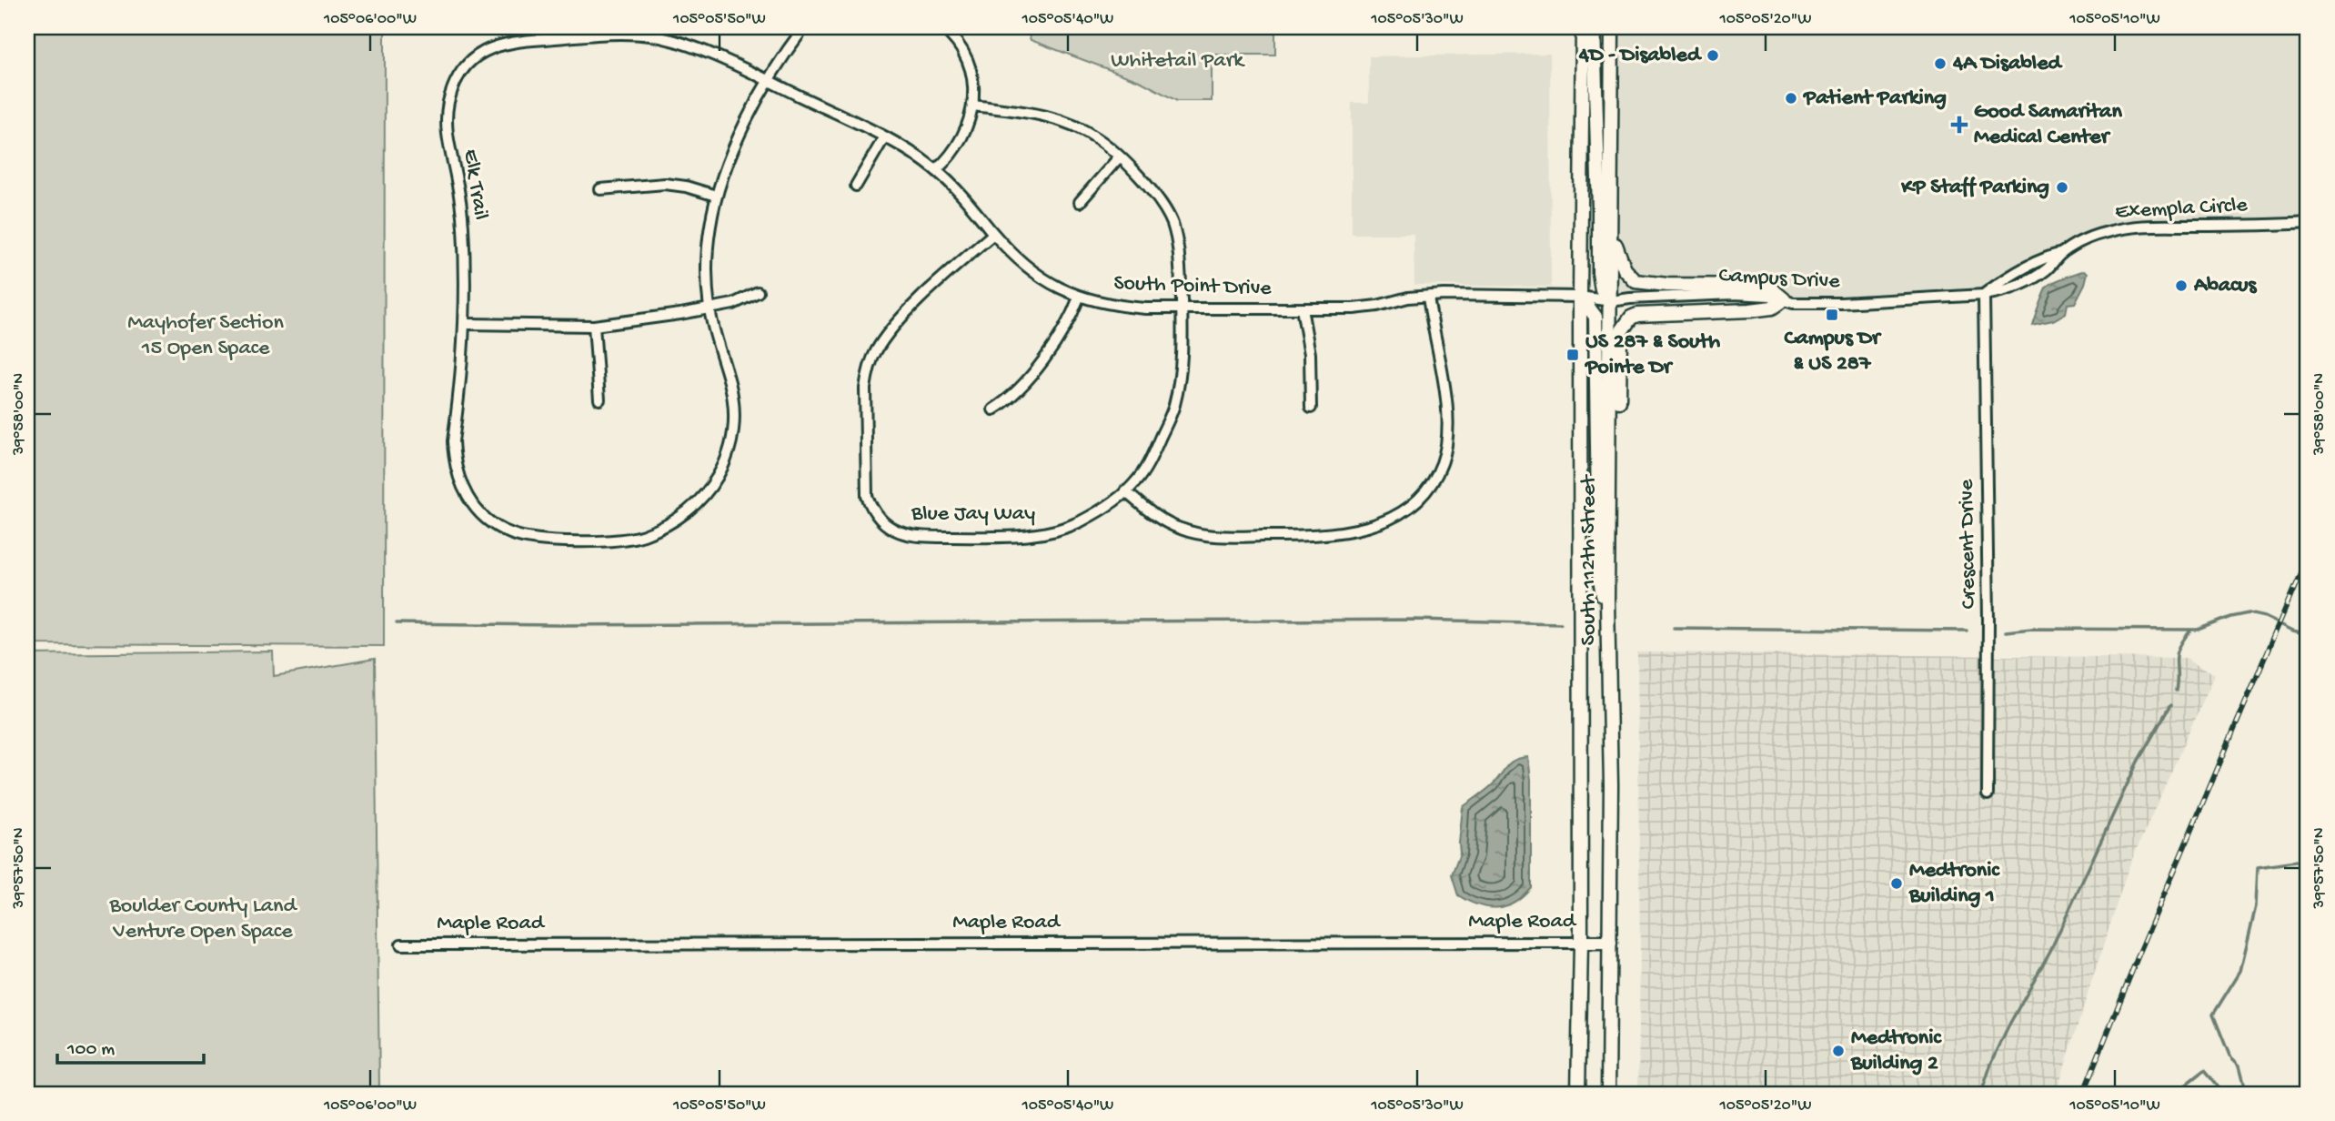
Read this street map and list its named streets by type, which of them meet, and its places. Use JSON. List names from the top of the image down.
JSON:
{
  "streets": {
    "main road": ["South 112th Street", "Maple Road"],
    "street": [
      "Elk Trail",
      "Exempla Circle",
      "Campus Drive",
      "South Point Drive",
      "Blue Jay Way",
      "Crescent Drive"
    ]
  },
  "crossings": [
    ["Elk Trail", "South Point Drive"],
    ["Exempla Circle", "Campus Drive"],
    ["Exempla Circle", "Crescent Drive"],
    ["Campus Drive", "South Point Drive"],
    ["Campus Drive", "Crescent Drive"],
    ["Campus Drive", "South 112th Street"],
    ["South Point Drive", "Blue Jay Way"],
    ["South Point Drive", "South 112th Street"],
    ["South 112th Street", "Maple Road"]
  ],
  "parks": ["Whitetail Park", "Mayhofer Section 15 Open Space", "Boulder County Land Venture Open Space"],
  "places": {
    "other": [
      "4D - Disabled",
      "4A Disabled",
      "Patient Parking",
      "KP Staff Parking",
      "Abacus",
      "Medtronic Building 1",
      "Medtronic Building 2"
    ],
    "health": ["Good Samaritan Medical Center"],
    "transit": ["Campus Dr & US 287", "US 287 & South Pointe Dr"]
  },
  "scale_bar": "100 m",
  "coordinates": [
    "105°06'00\"W",
    "105°05'50\"W",
    "105°05'40\"W",
    "105°05'30\"W",
    "105°05'20\"W",
    "105°05'10\"W",
    "39°58'00\"N",
    "39°57'50\"N"
  ]
}
